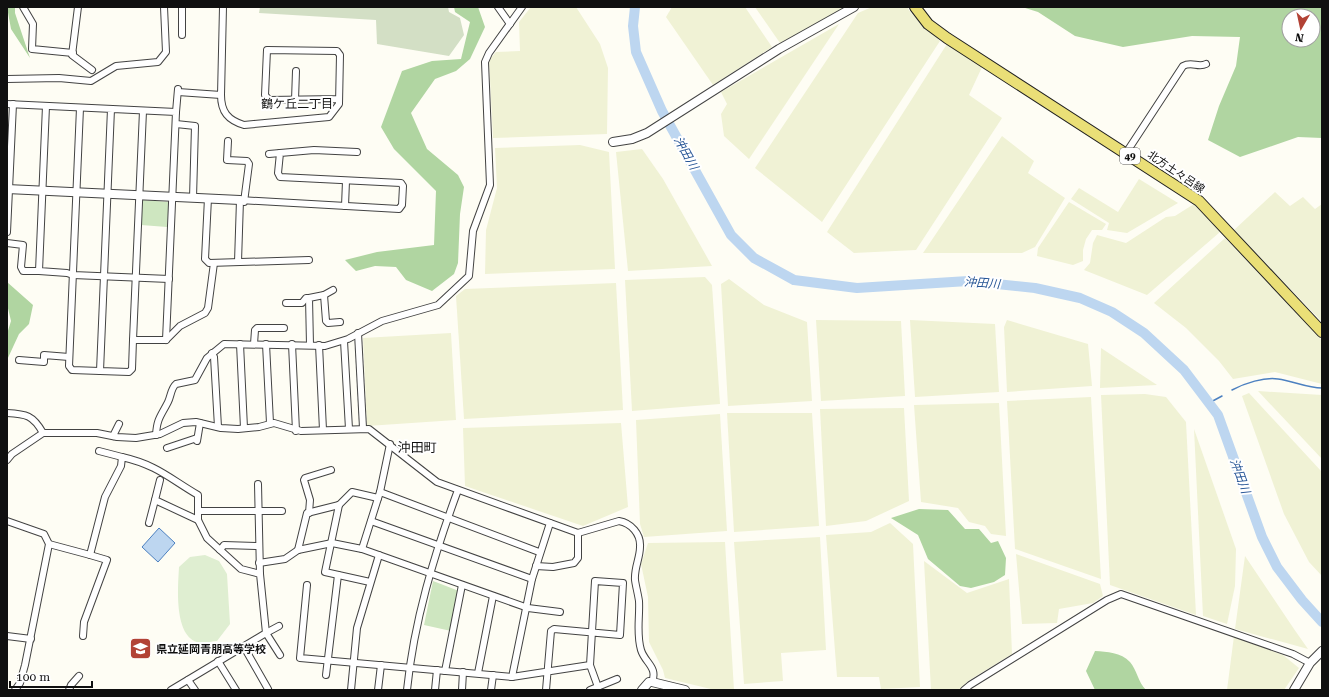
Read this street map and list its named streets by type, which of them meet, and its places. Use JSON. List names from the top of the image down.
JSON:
{
  "streets": {
    "main road": ["49", "北方土々呂線"]
  },
  "districts": ["鶴ケ丘二丁目", "沖田町"],
  "water": ["沖田川"],
  "places": {
    "school or university": ["県立延岡青朋高等学校"]
  },
  "scale_bar": "100 m",
  "north": "bottom"
}
